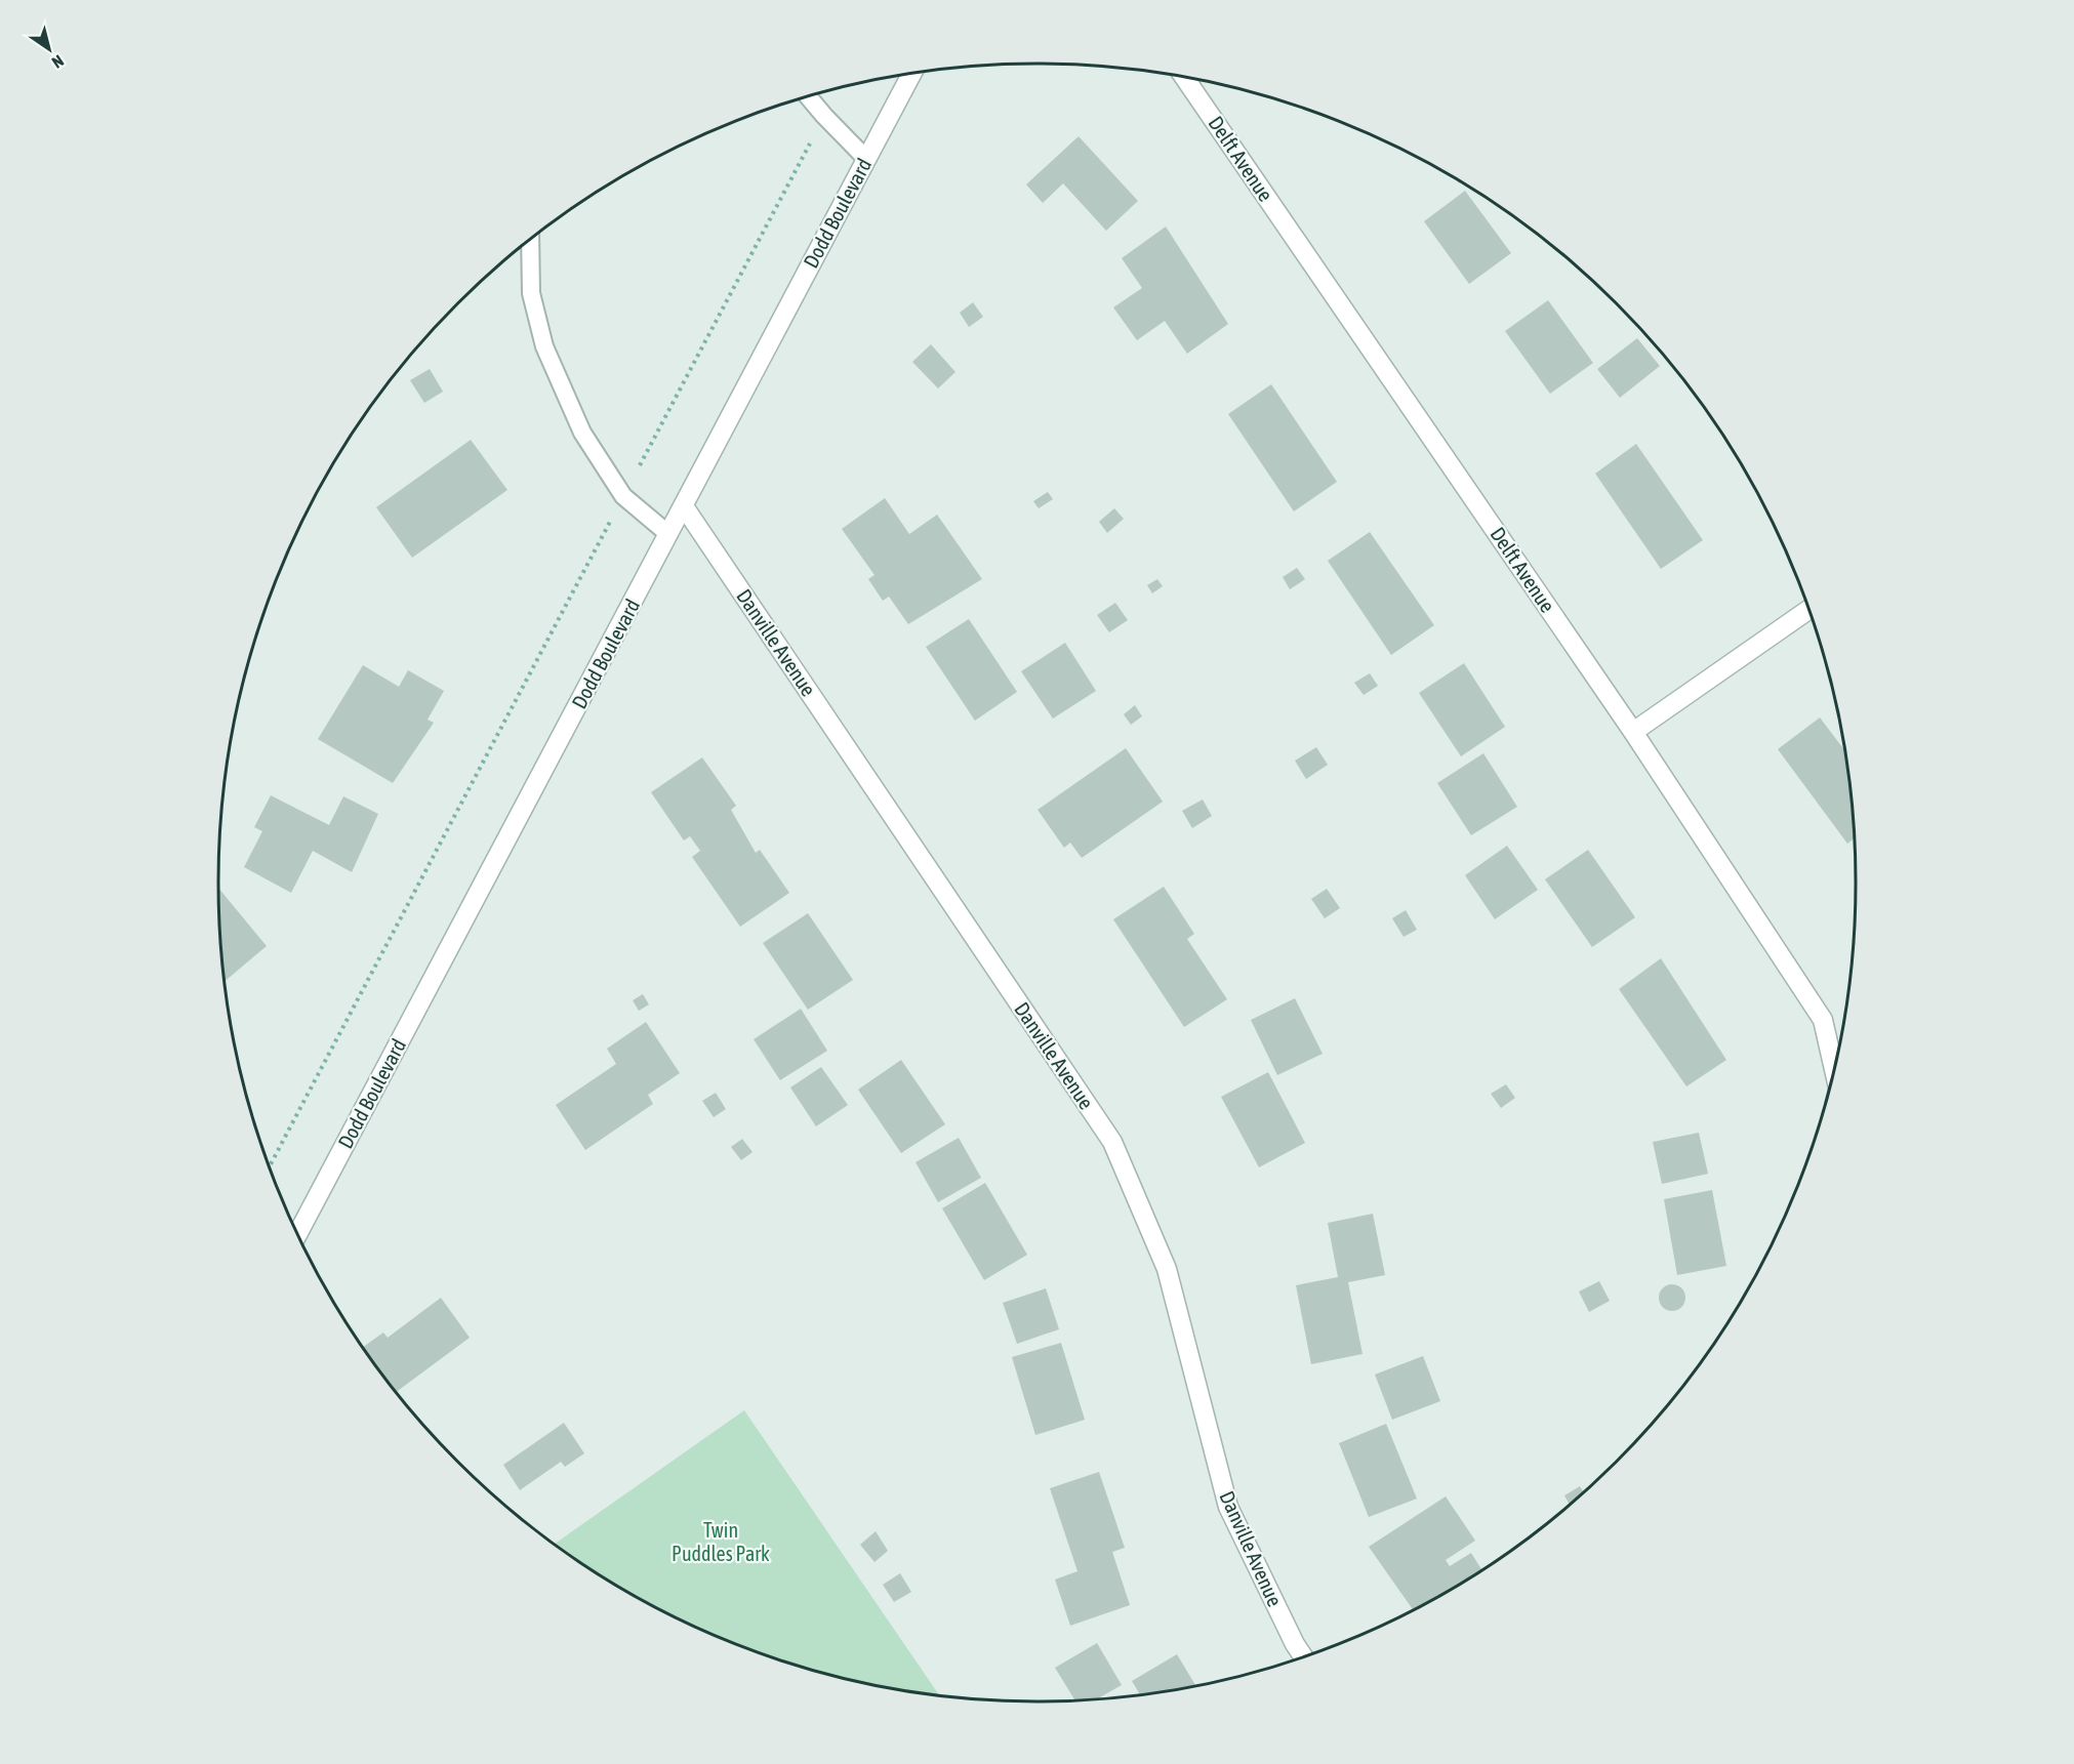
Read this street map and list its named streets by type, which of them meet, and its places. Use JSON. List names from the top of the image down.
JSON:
{
  "streets": {
    "street": ["Delft Avenue", "Dodd Boulevard", "Danville Avenue"]
  },
  "crossings": [
    ["Dodd Boulevard", "Danville Avenue"]
  ],
  "parks": ["Twin Puddles Park"],
  "north": "bottom right"
}
